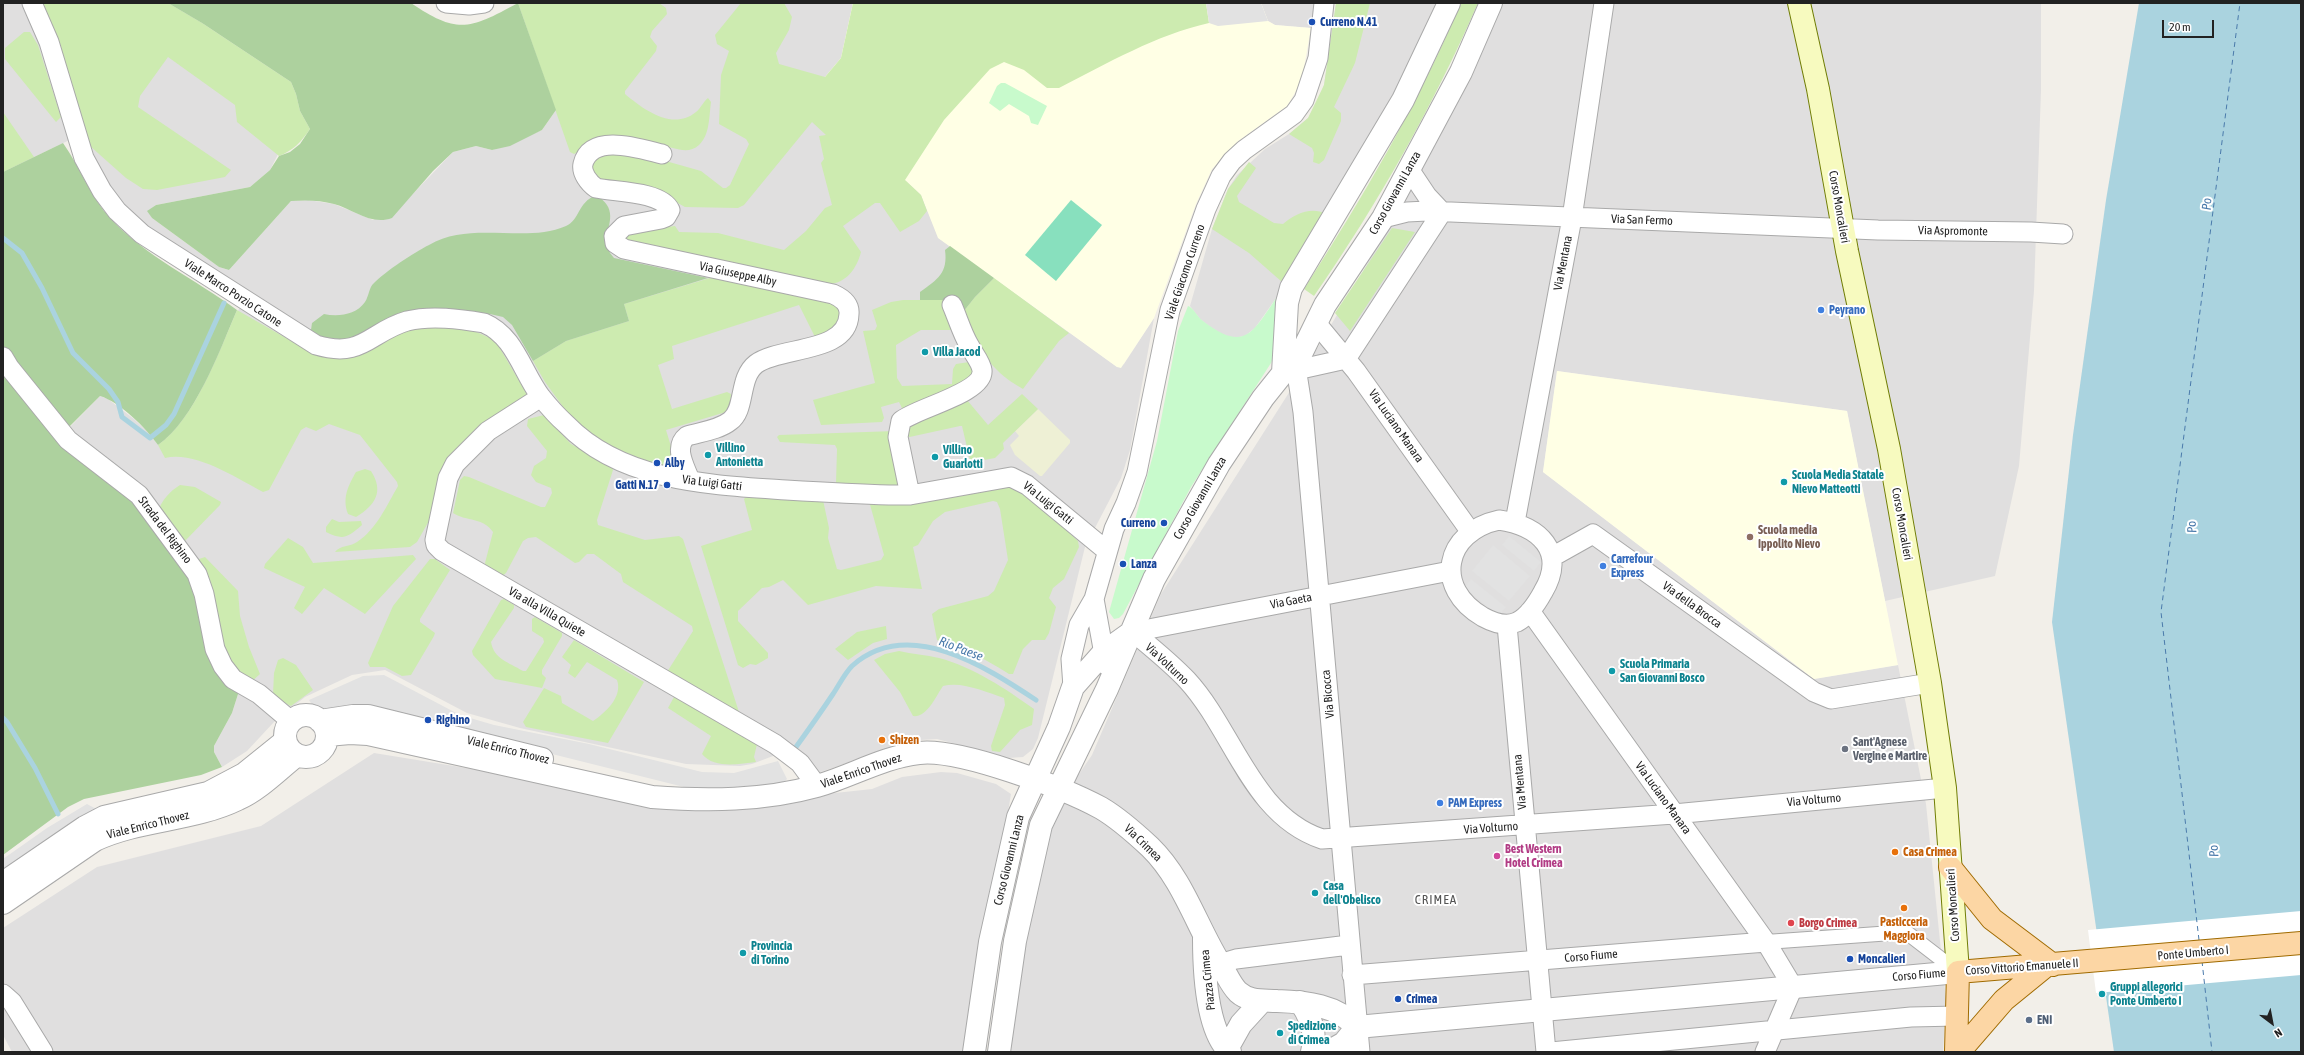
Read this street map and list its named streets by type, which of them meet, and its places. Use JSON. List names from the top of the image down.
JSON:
{
  "streets": {
    "main road": ["Corso Moncalieri", "Ponte Umberto I", "Corso Vittorio Emanuele II"],
    "street": [
      "Corso Giovanni Lanza",
      "Via San Fermo",
      "Via Aspromonte",
      "Via Mentana",
      "Viale Giacomo Curreno",
      "Via Giuseppe Alby",
      "Viale Marco Porzio Catone",
      "Via Luciano Manara",
      "Via Luigi Gatti",
      "Strada del Righino",
      "Via Gaeta",
      "Via della Brocca",
      "Via alla Villa Quiete",
      "Via Volturno",
      "Via Bicocca",
      "Viale Enrico Thovez",
      "Via Crimea",
      "Corso Fiume",
      "Piazza Crimea"
    ]
  },
  "crossings": [
    ["Corso Giovanni Lanza", "Via San Fermo"],
    ["Corso Giovanni Lanza", "Viale Giacomo Curreno"],
    ["Corso Giovanni Lanza", "Via Luciano Manara"],
    ["Corso Giovanni Lanza", "Via Gaeta"],
    ["Corso Giovanni Lanza", "Via Volturno"],
    ["Corso Giovanni Lanza", "Via Bicocca"],
    ["Corso Giovanni Lanza", "Viale Enrico Thovez"],
    ["Corso Giovanni Lanza", "Via Crimea"],
    ["Corso Moncalieri", "Via San Fermo"],
    ["Corso Moncalieri", "Via Aspromonte"],
    ["Corso Moncalieri", "Via della Brocca"],
    ["Corso Moncalieri", "Via Volturno"],
    ["Corso Moncalieri", "Corso Fiume"],
    ["Corso Moncalieri", "Corso Vittorio Emanuele II"],
    ["Via San Fermo", "Via Aspromonte"],
    ["Via San Fermo", "Via Mentana"],
    ["Via Mentana", "Via Luciano Manara"],
    ["Via Mentana", "Via Gaeta"],
    ["Via Mentana", "Via della Brocca"],
    ["Via Mentana", "Via Volturno"],
    ["Via Mentana", "Corso Fiume"],
    ["Viale Giacomo Curreno", "Via Luigi Gatti"],
    ["Via Giuseppe Alby", "Via Luigi Gatti"],
    ["Viale Marco Porzio Catone", "Via Luigi Gatti"],
    ["Viale Marco Porzio Catone", "Via alla Villa Quiete"],
    ["Via Luciano Manara", "Via Gaeta"],
    ["Via Luciano Manara", "Via della Brocca"],
    ["Via Luciano Manara", "Via Volturno"],
    ["Via Luciano Manara", "Corso Fiume"],
    ["Via Luigi Gatti", "Via alla Villa Quiete"],
    ["Strada del Righino", "Viale Enrico Thovez"],
    ["Via Gaeta", "Via della Brocca"],
    ["Via Gaeta", "Via Volturno"],
    ["Via Gaeta", "Via Bicocca"],
    ["Via alla Villa Quiete", "Viale Enrico Thovez"],
    ["Via Volturno", "Via Bicocca"],
    ["Via Bicocca", "Corso Fiume"],
    ["Via Bicocca", "Piazza Crimea"],
    ["Viale Enrico Thovez", "Via Crimea"],
    ["Via Crimea", "Piazza Crimea"],
    ["Ponte Umberto I", "Corso Vittorio Emanuele II"],
    ["Corso Fiume", "Corso Vittorio Emanuele II"],
    ["Corso Fiume", "Piazza Crimea"]
  ],
  "districts": ["CRIMEA"],
  "water": ["Po", "Rio Paese"],
  "places": [
    "Curreno N.41",
    "Peyrano",
    "Villa Jacod",
    "Villino Antonietta",
    "Villino Guarlotti",
    "Alby",
    "Scuola Media Statale Nievo Matteotti",
    "Gatti N.17",
    "Curreno",
    "Scuola media Ippolito Nievo",
    "Lanza",
    "Carrefour Express",
    "Scuola Primaria San Giovanni Bosco",
    "Righino",
    "Shizen",
    "Sant'Agnese Vergine e Martire",
    "PAM Express",
    "Casa Crimea",
    "Best Western Hotel Crimea",
    "Casa dell'Obelisco",
    "Pasticceria Maggiora",
    "Borgo Crimea",
    "Provincia di Torino",
    "Moncalieri",
    "Gruppi allegorici Ponte Umberto I",
    "Crimea",
    "ENI",
    "Spedizione di Crimea"
  ],
  "scale_bar": "20 m",
  "north": "bottom right"
}
